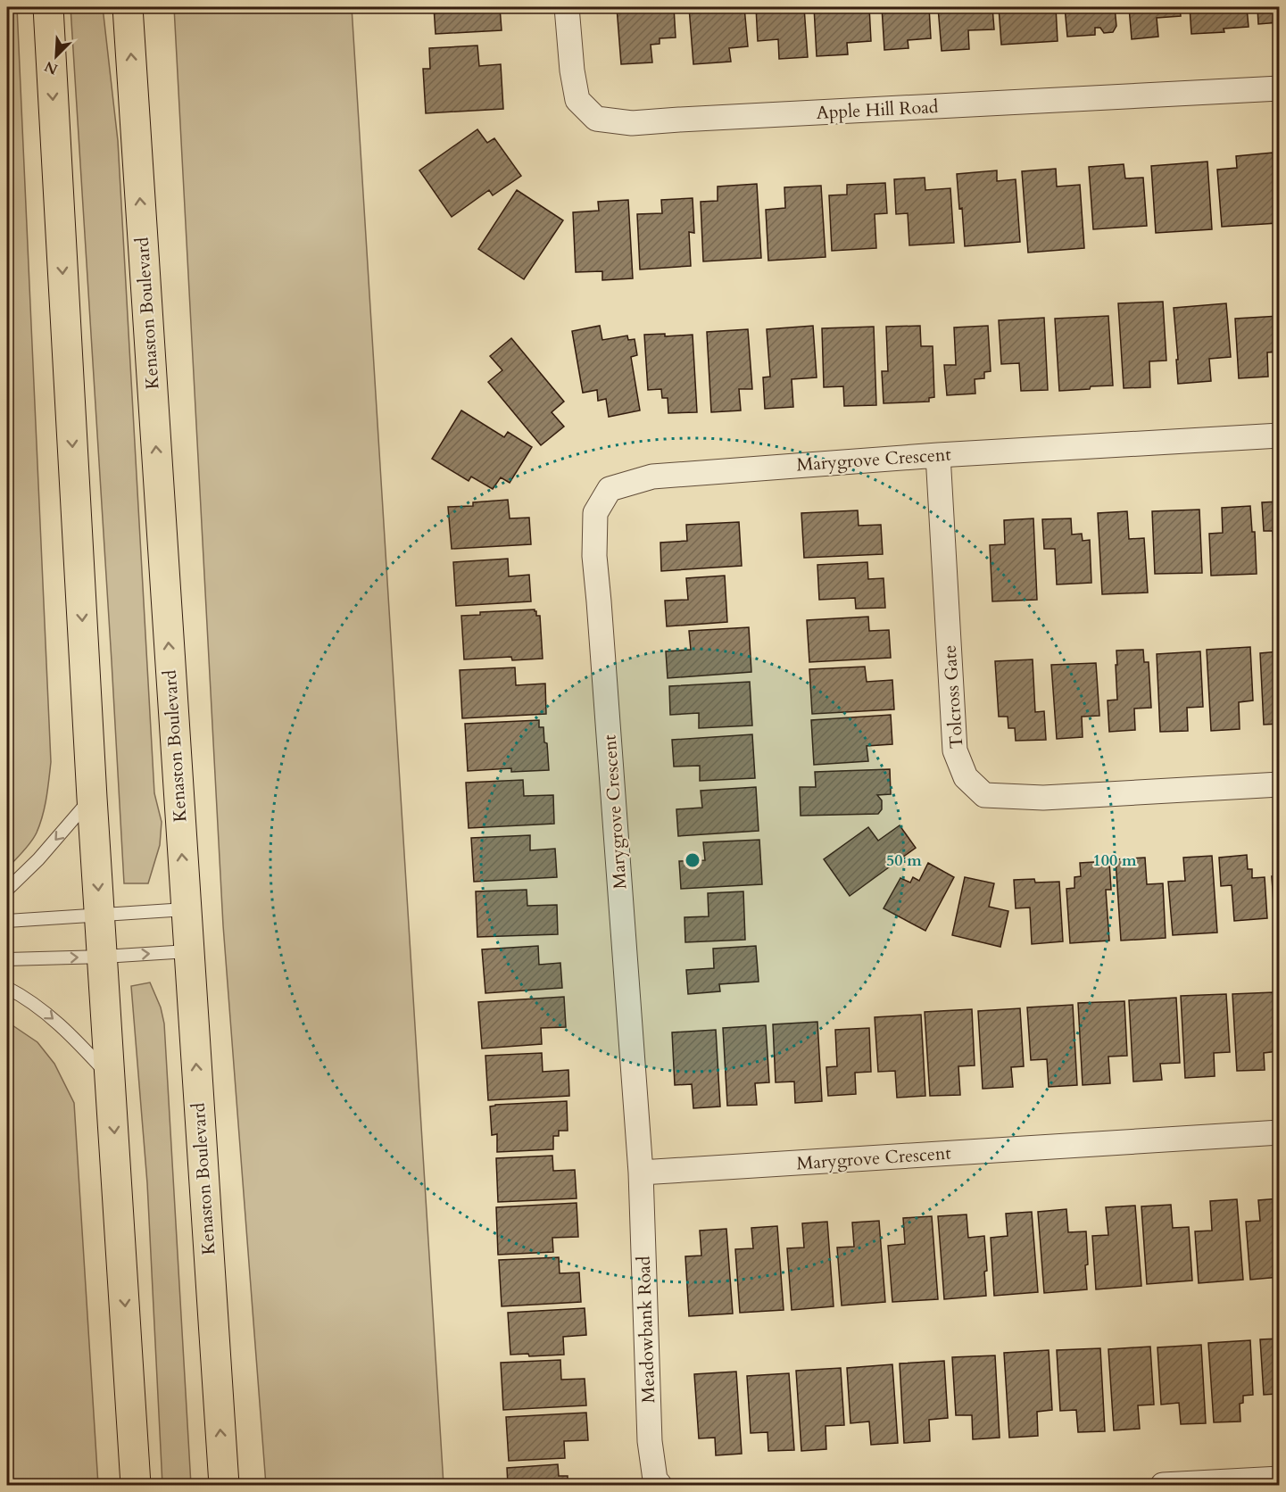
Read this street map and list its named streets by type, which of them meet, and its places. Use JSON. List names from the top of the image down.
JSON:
{
  "streets": {
    "main road": ["Kenaston Boulevard"],
    "street": [
      "Apple Hill Road",
      "Marygrove Crescent",
      "Tolcross Gate",
      "Meadowbank Road"
    ]
  },
  "crossings": [
    ["Marygrove Crescent", "Tolcross Gate"],
    ["Marygrove Crescent", "Meadowbank Road"]
  ],
  "north": "bottom left",
  "rings": ["50 m", "100 m"]
}
